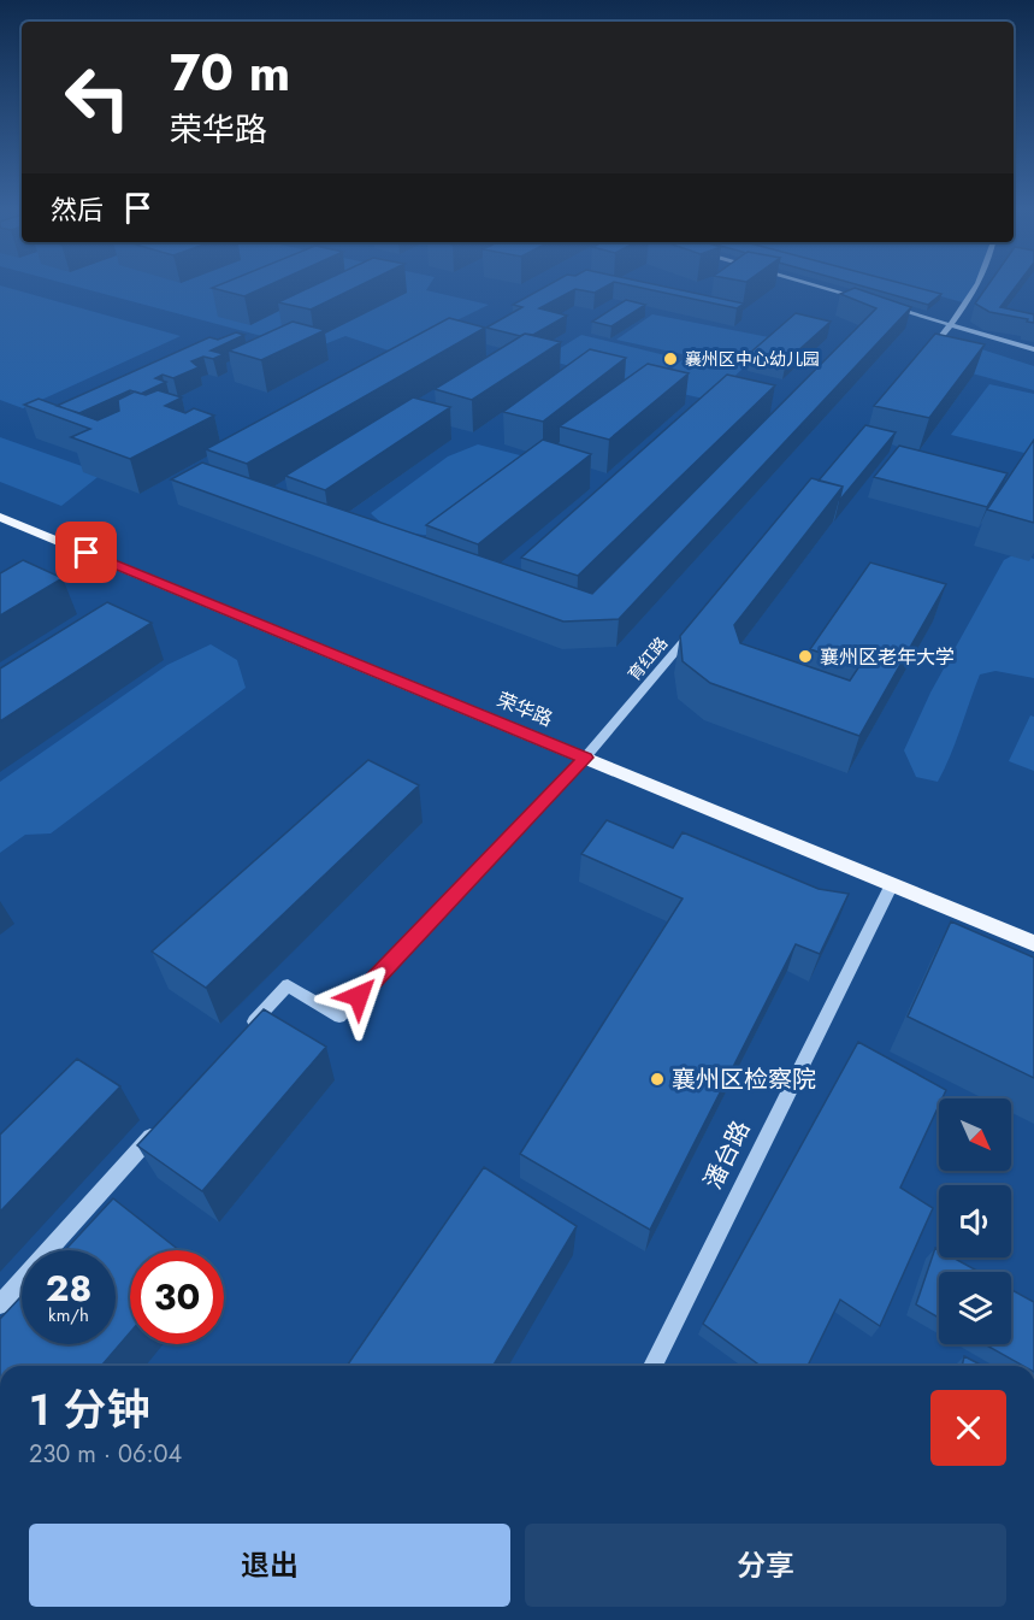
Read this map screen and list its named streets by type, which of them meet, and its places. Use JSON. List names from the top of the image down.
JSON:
{
  "streets": {
    "main road": ["荣华路"],
    "street": ["育红路", "潘台路"]
  },
  "crossings": [
    ["育红路", "荣华路"],
    ["荣华路", "潘台路"]
  ],
  "places": ["襄州区中心幼儿园", "襄州区老年大学", "襄州区检察院"],
  "north": "bottom right",
  "page": {
    "turn": ["70 m", "荣华路"],
    "then": "然后",
    "speed": "28 km/h",
    "limit": "30",
    "heading": ["1 分钟", "230 m · 06:04"],
    "buttons": ["退出", "分享"]
  }
}
